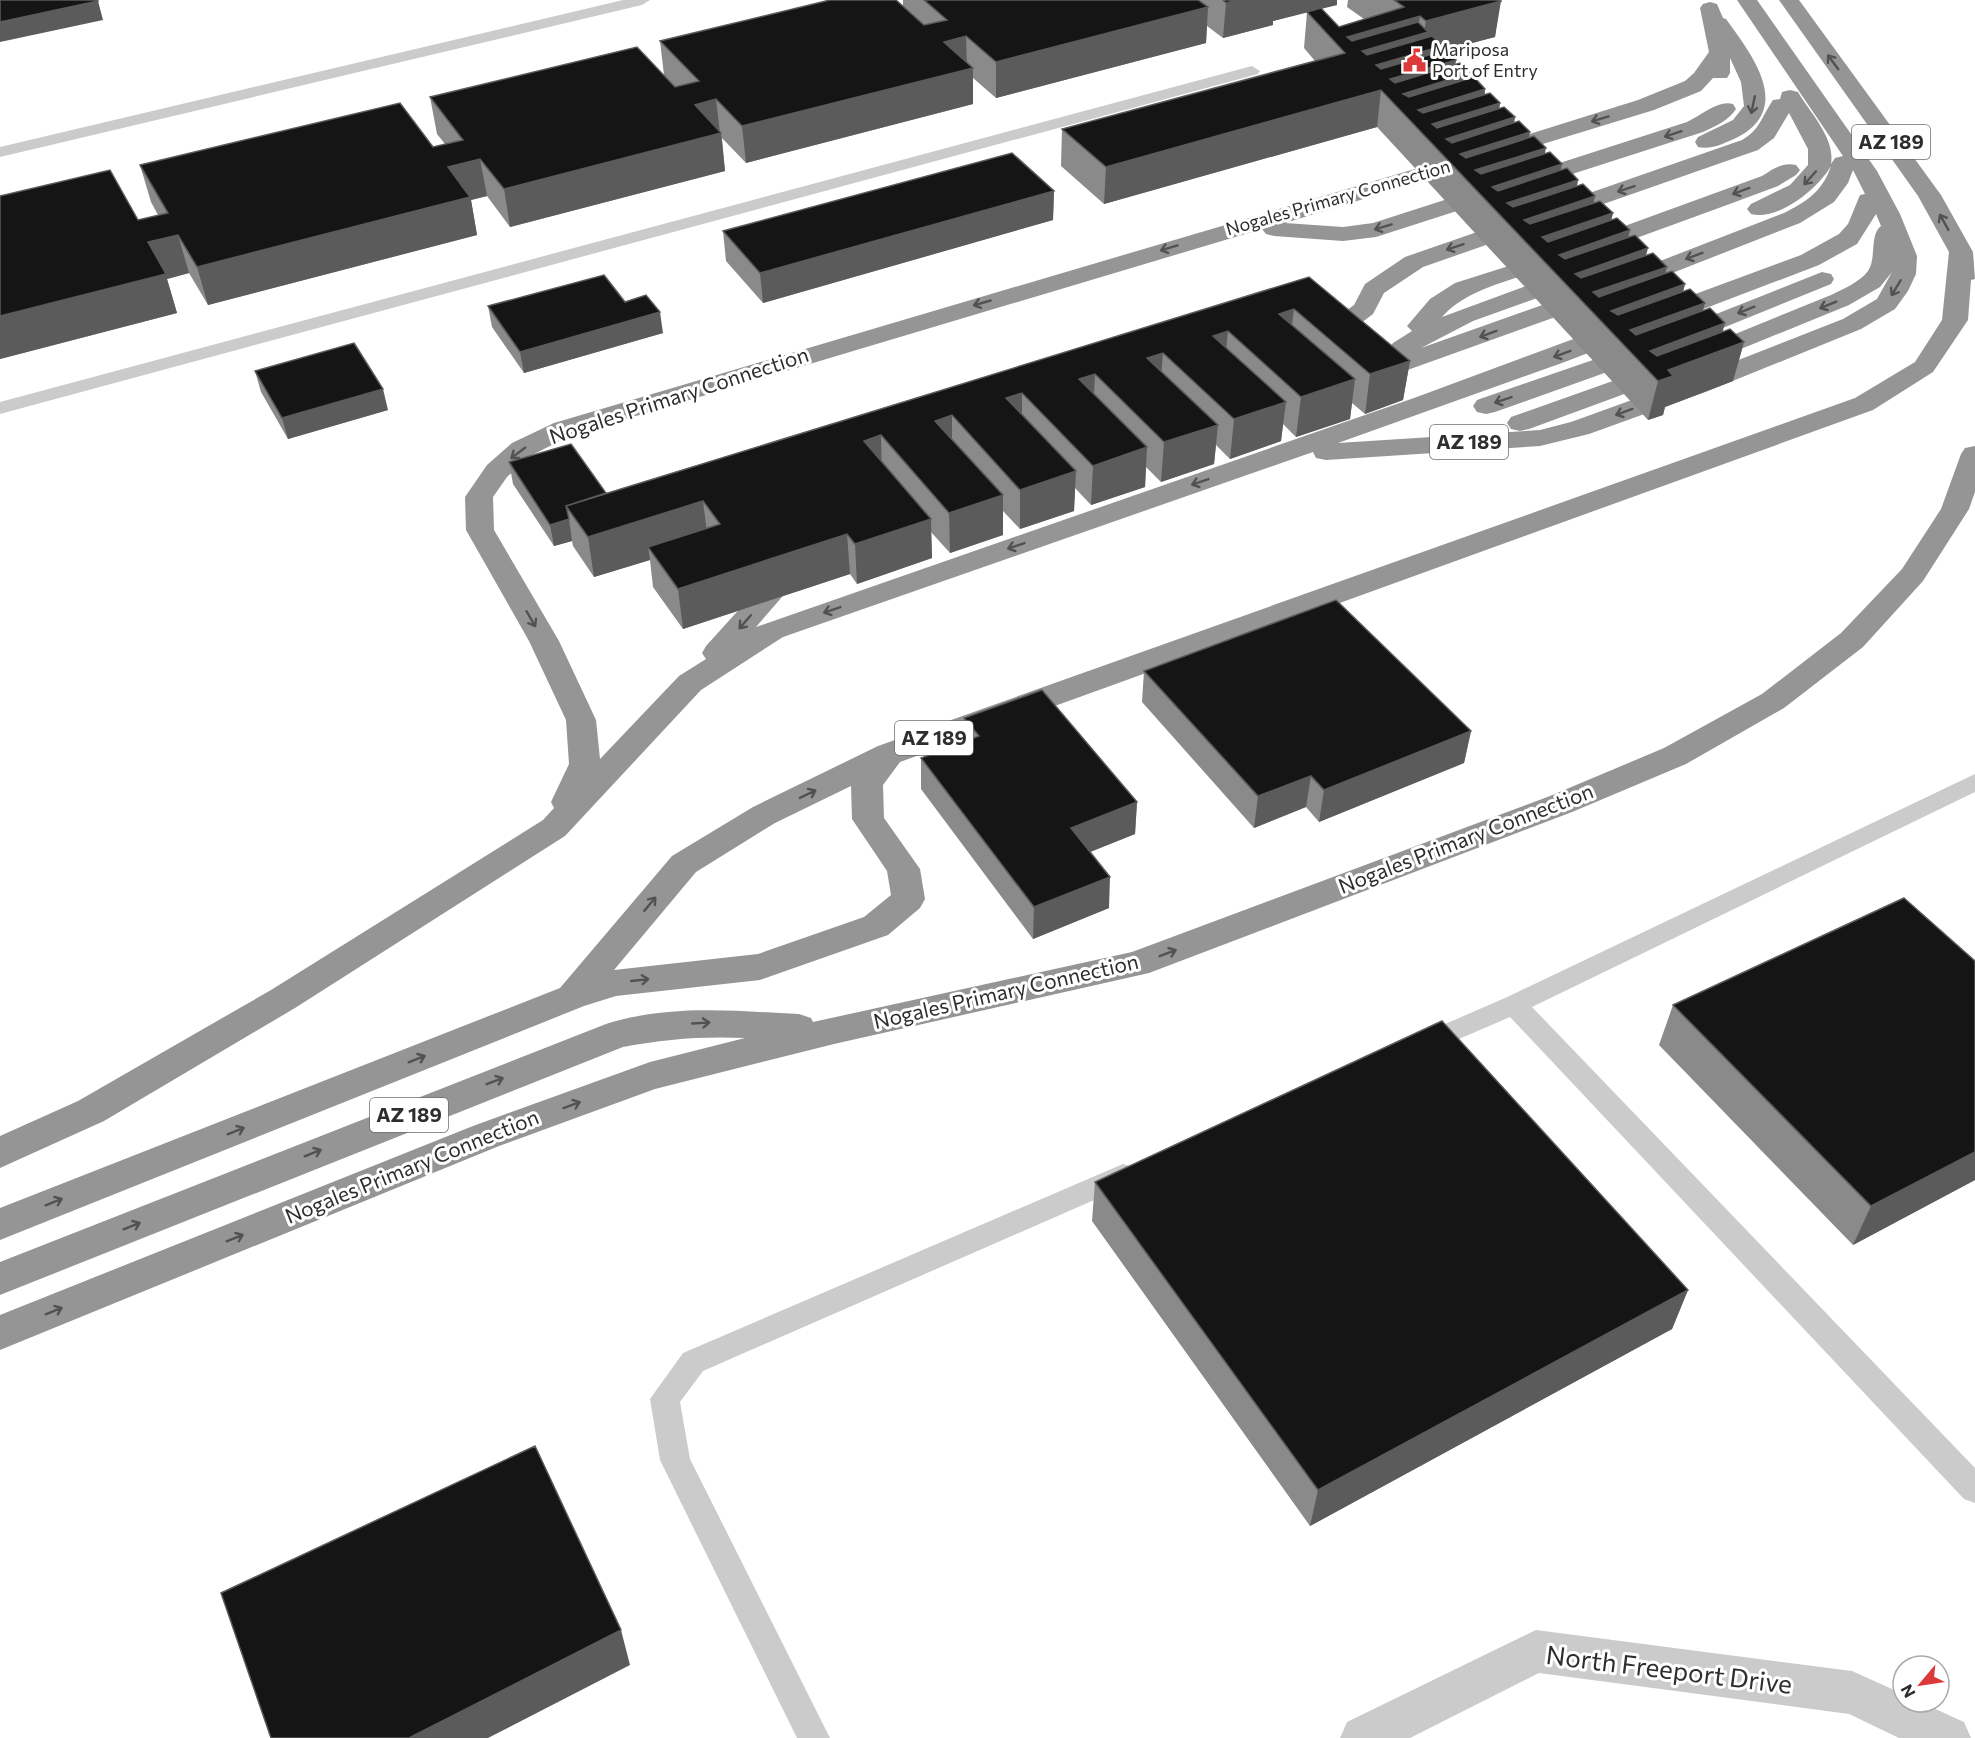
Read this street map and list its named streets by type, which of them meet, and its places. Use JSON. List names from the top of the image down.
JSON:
{
  "streets": {
    "highway": ["AZ 189", "Nogales Primary Connection"],
    "street": ["North Freeport Drive"]
  },
  "places": {
    "public building": ["Mariposa Port of Entry"]
  },
  "north": "bottom left"
}
